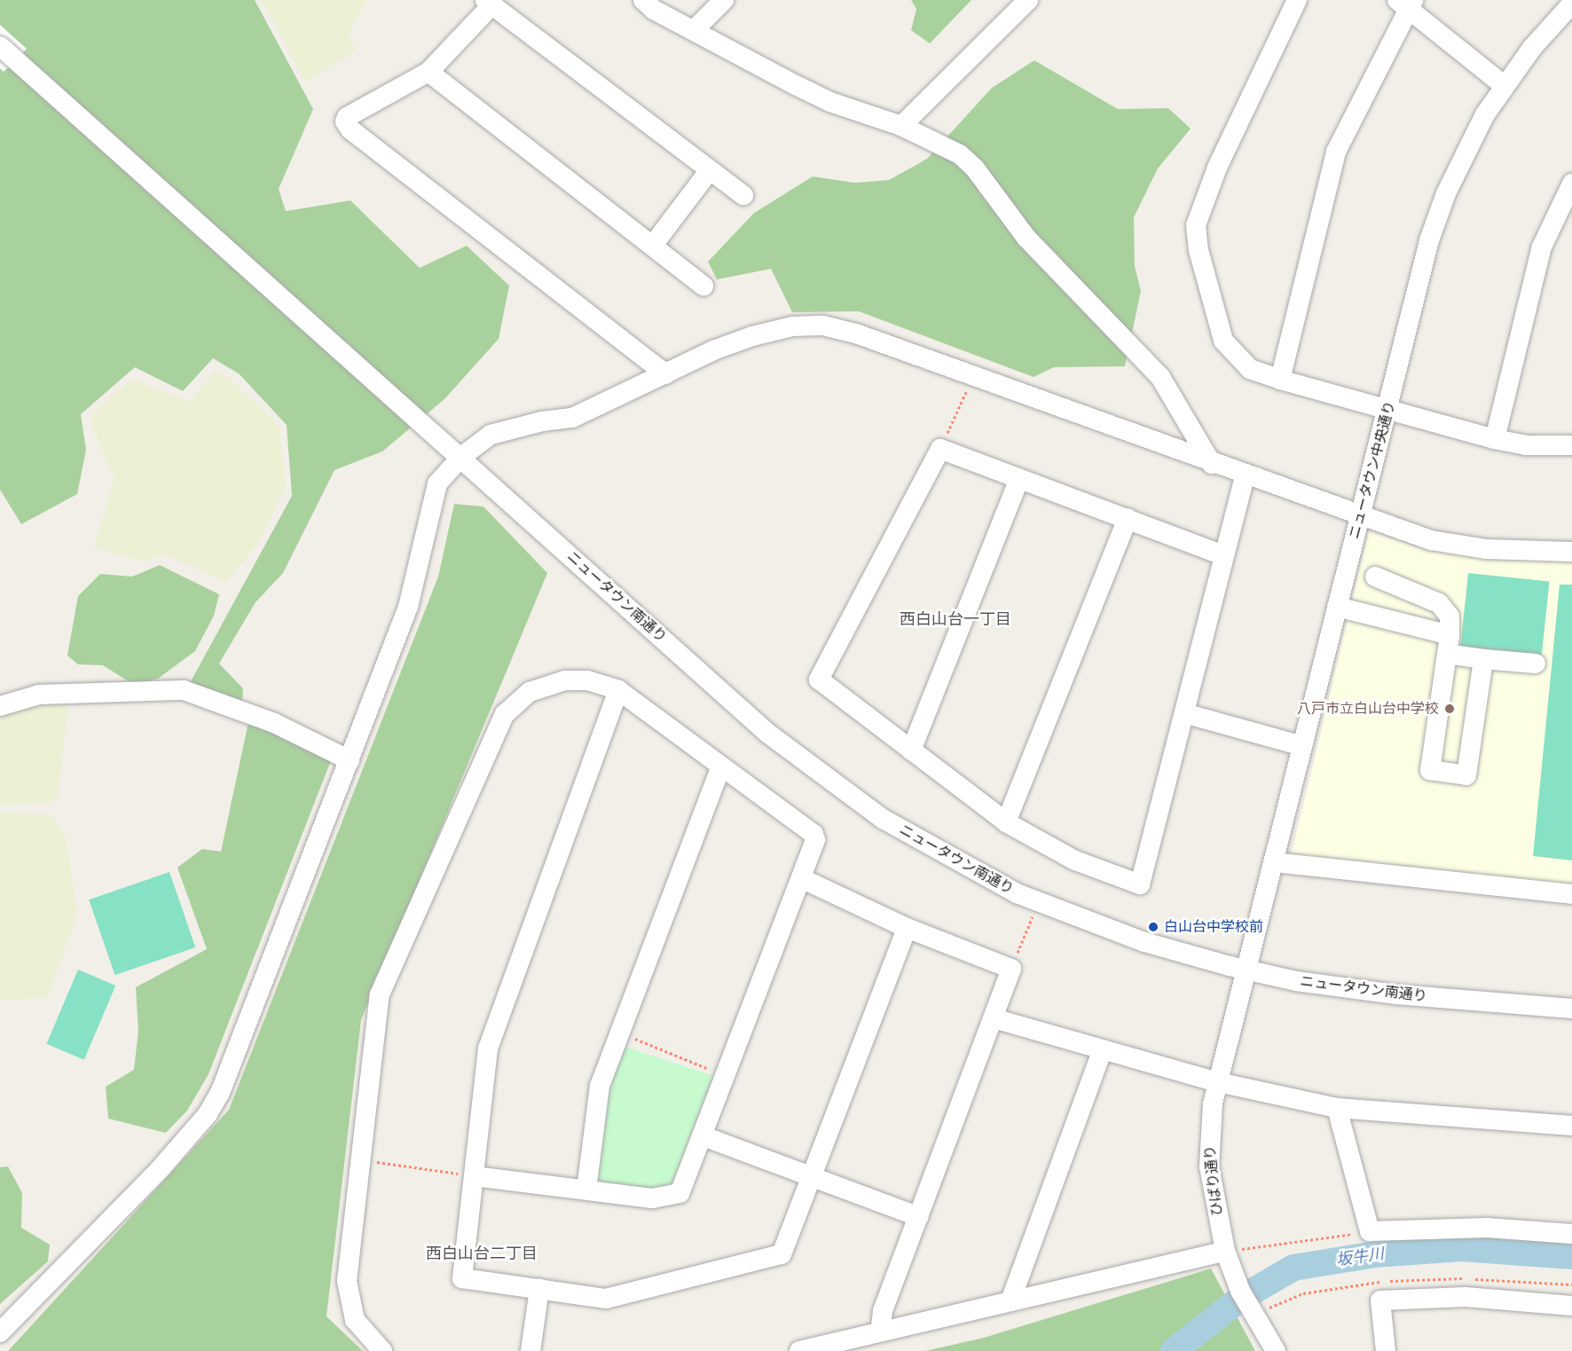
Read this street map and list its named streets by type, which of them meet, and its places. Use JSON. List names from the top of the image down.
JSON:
{
  "streets": {
    "street": ["ニュータウン中央通り", "ニュータウン南通り", "ひばり通り"]
  },
  "crossings": [
    ["ニュータウン中央通り", "ニュータウン南通り"],
    ["ニュータウン中央通り", "ひばり通り"],
    ["ニュータウン南通り", "ひばり通り"]
  ],
  "districts": ["西白山台一丁目", "西白山台二丁目"],
  "water": ["坂牛川"],
  "places": ["八戸市立白山台中学校", "白山台中学校前"]
}
